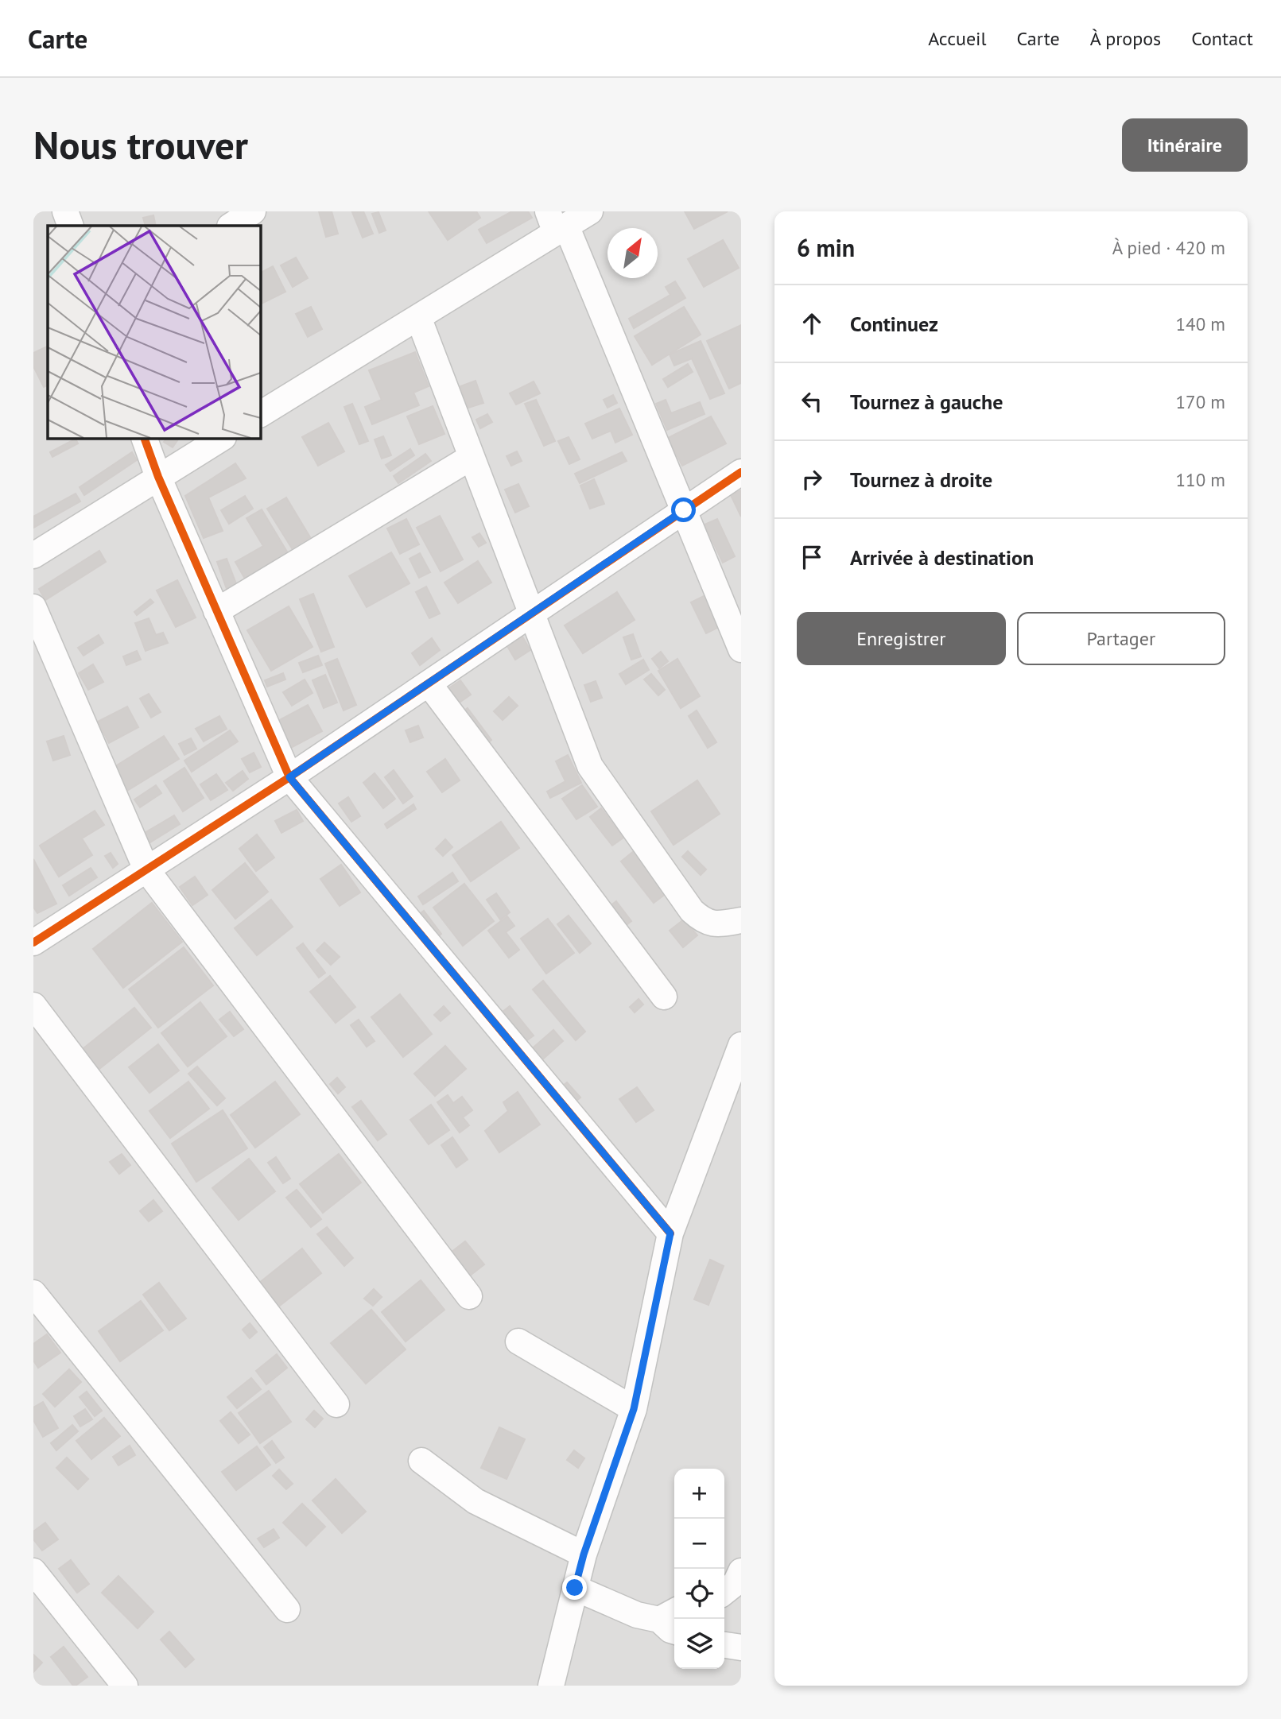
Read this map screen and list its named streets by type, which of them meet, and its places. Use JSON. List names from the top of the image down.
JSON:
{
  "north": "top right",
  "page": {
    "header": "Carte",
    "nav": [
      "Accueil",
      "Carte",
      "À propos",
      "Contact"
    ],
    "buttons": [
      "Itinéraire",
      ["Enregistrer", "Partager"]
    ],
    "title": "Nous trouver",
    "heading": ["6 min", "À pied · 420 m"],
    "list": [
      ["Continuez", "140 m"],
      ["Tournez à gauche", "170 m"],
      ["Tournez à droite", "110 m"],
      "Arrivée à destination"
    ],
    "map_buttons": ["+", "−"]
  }
}
